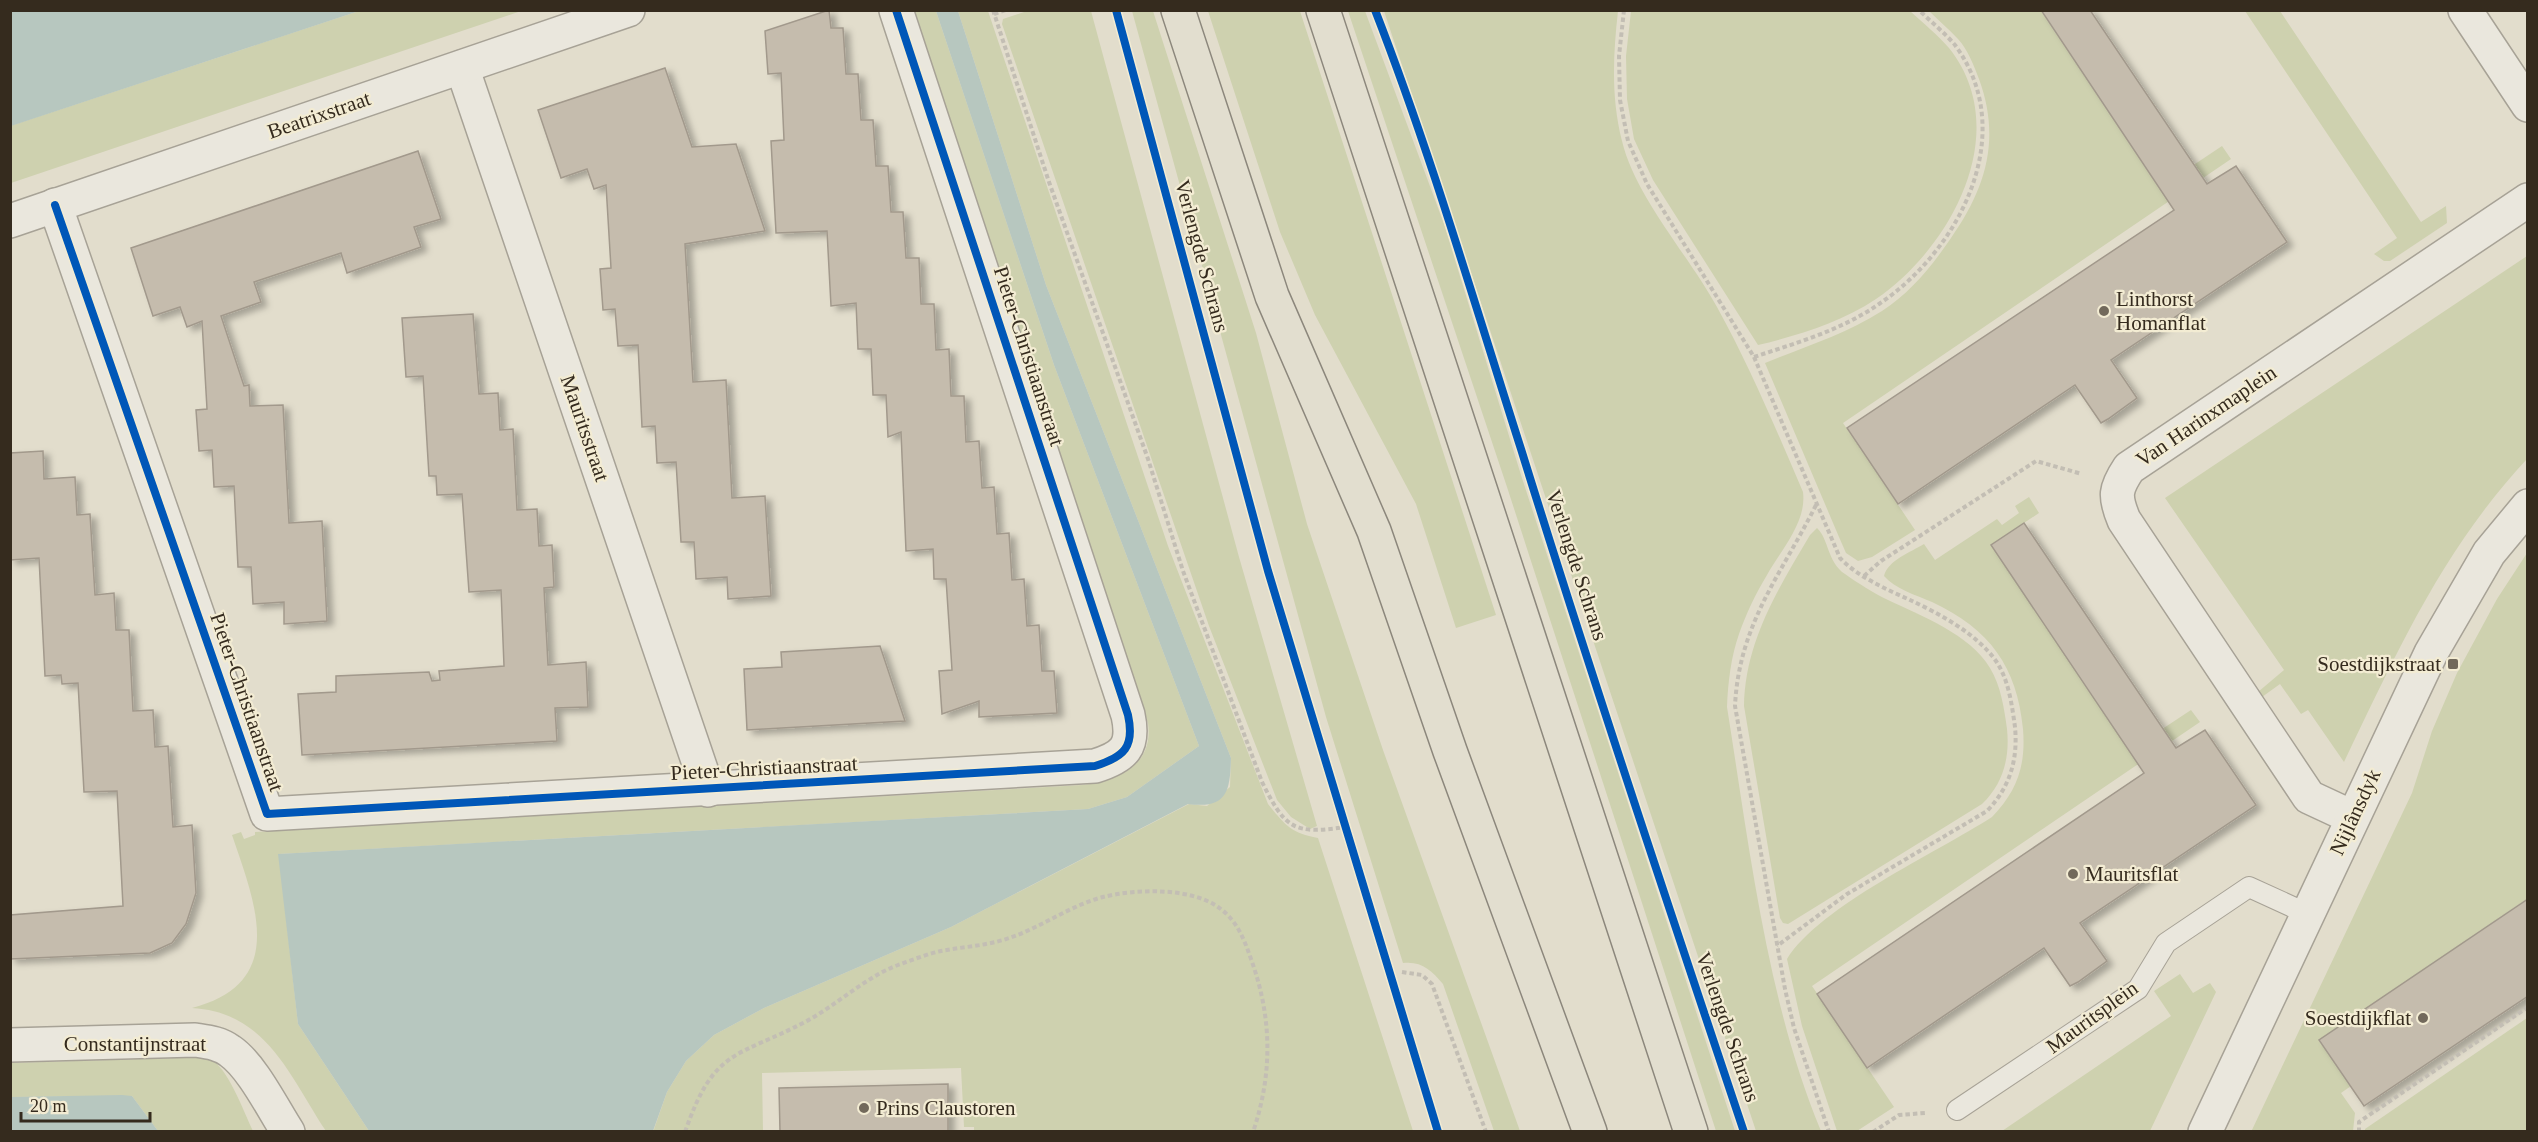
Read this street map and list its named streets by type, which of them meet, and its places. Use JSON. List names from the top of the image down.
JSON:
{
  "streets": {
    "street": [
      "Beatrixstraat",
      "Pieter-Christiaanstraat",
      "Van Harinxmaplein",
      "Mauritsstraat",
      "Nijlânsdyk",
      "Constantijnstraat"
    ],
    "lane": ["Mauritsplein"],
    "cycle path": ["Verlengde Schrans"]
  },
  "crossings": [
    ["Beatrixstraat", "Pieter-Christiaanstraat"],
    ["Beatrixstraat", "Mauritsstraat"],
    ["Pieter-Christiaanstraat", "Mauritsstraat"],
    ["Van Harinxmaplein", "Nijlânsdyk"],
    ["Nijlânsdyk", "Mauritsplein"]
  ],
  "places": {
    "other": [
      "Linthorst Homanflat",
      "Mauritsflat",
      "Soestdijkflat",
      "Prins Claustoren"
    ],
    "transit": ["Soestdijkstraat"]
  },
  "scale_bar": "20 m"
}
